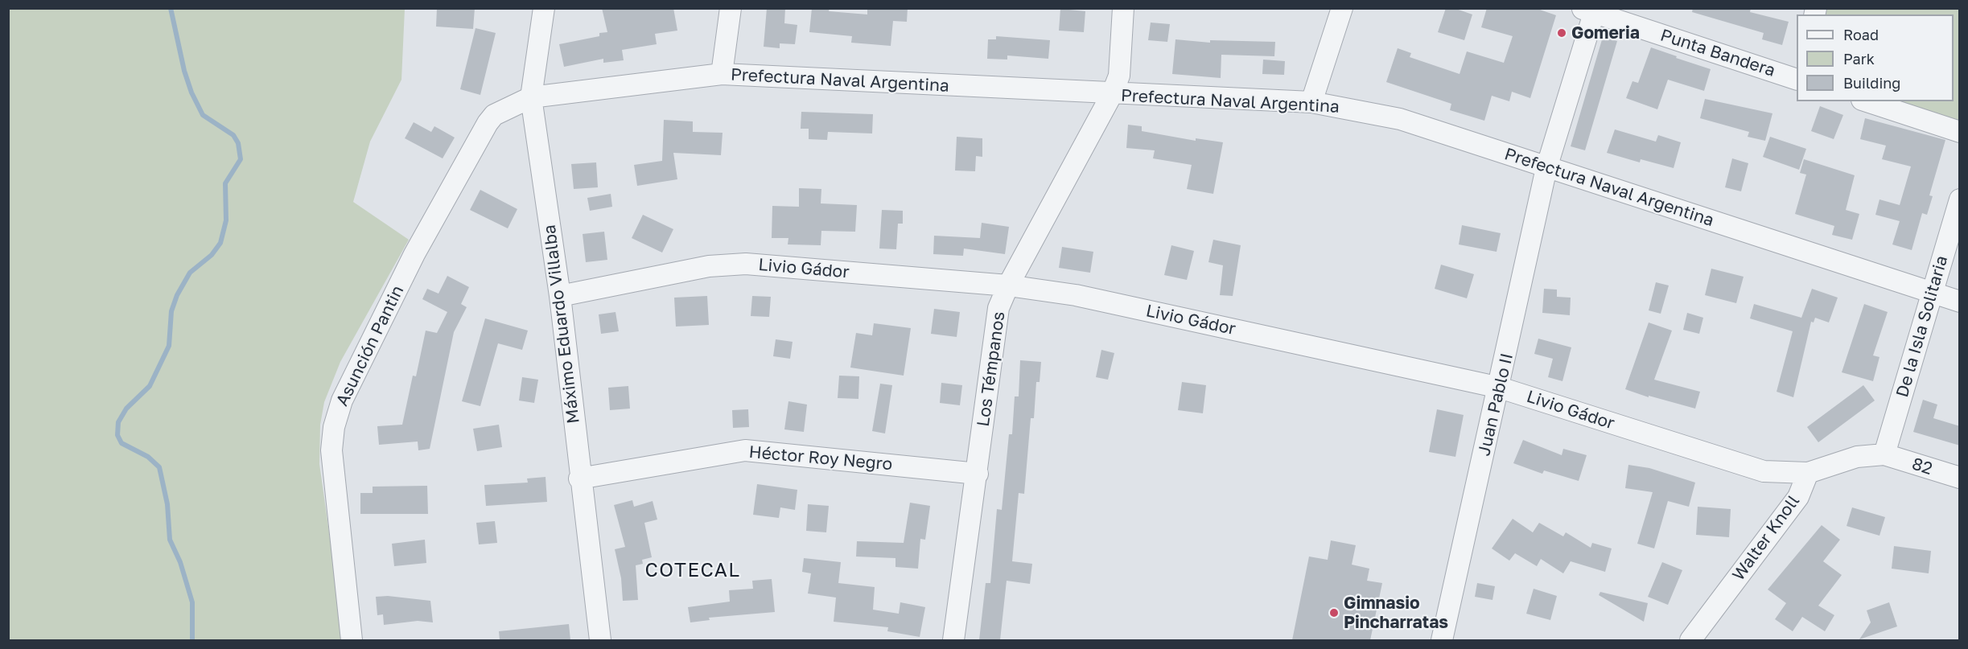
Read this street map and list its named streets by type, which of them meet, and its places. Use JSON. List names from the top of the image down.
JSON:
{
  "streets": {
    "street": [
      "Punta Bandera",
      "Prefectura Naval Argentina",
      "Livio Gádor",
      "Máximo Eduardo Villalba",
      "De la Isla Solitaria",
      "Asunción Pantin",
      "Los Témpanos",
      "Juan Pablo II",
      "Héctor Roy Negro",
      "82",
      "Walter Knoll"
    ]
  },
  "crossings": [
    ["Punta Bandera", "Juan Pablo II"],
    ["Prefectura Naval Argentina", "Máximo Eduardo Villalba"],
    ["Prefectura Naval Argentina", "De la Isla Solitaria"],
    ["Prefectura Naval Argentina", "Asunción Pantin"],
    ["Prefectura Naval Argentina", "Los Témpanos"],
    ["Prefectura Naval Argentina", "Juan Pablo II"],
    ["Livio Gádor", "Máximo Eduardo Villalba"],
    ["Livio Gádor", "Los Témpanos"],
    ["Livio Gádor", "Juan Pablo II"],
    ["Livio Gádor", "Walter Knoll"],
    ["Máximo Eduardo Villalba", "Asunción Pantin"],
    ["Máximo Eduardo Villalba", "Héctor Roy Negro"],
    ["De la Isla Solitaria", "82"],
    ["Los Témpanos", "Héctor Roy Negro"]
  ],
  "districts": ["COTECAL"],
  "places": ["Gomeria", "Gimnasio Pincharratas"],
  "legend": ["Road", "Park", "Building"]
}
